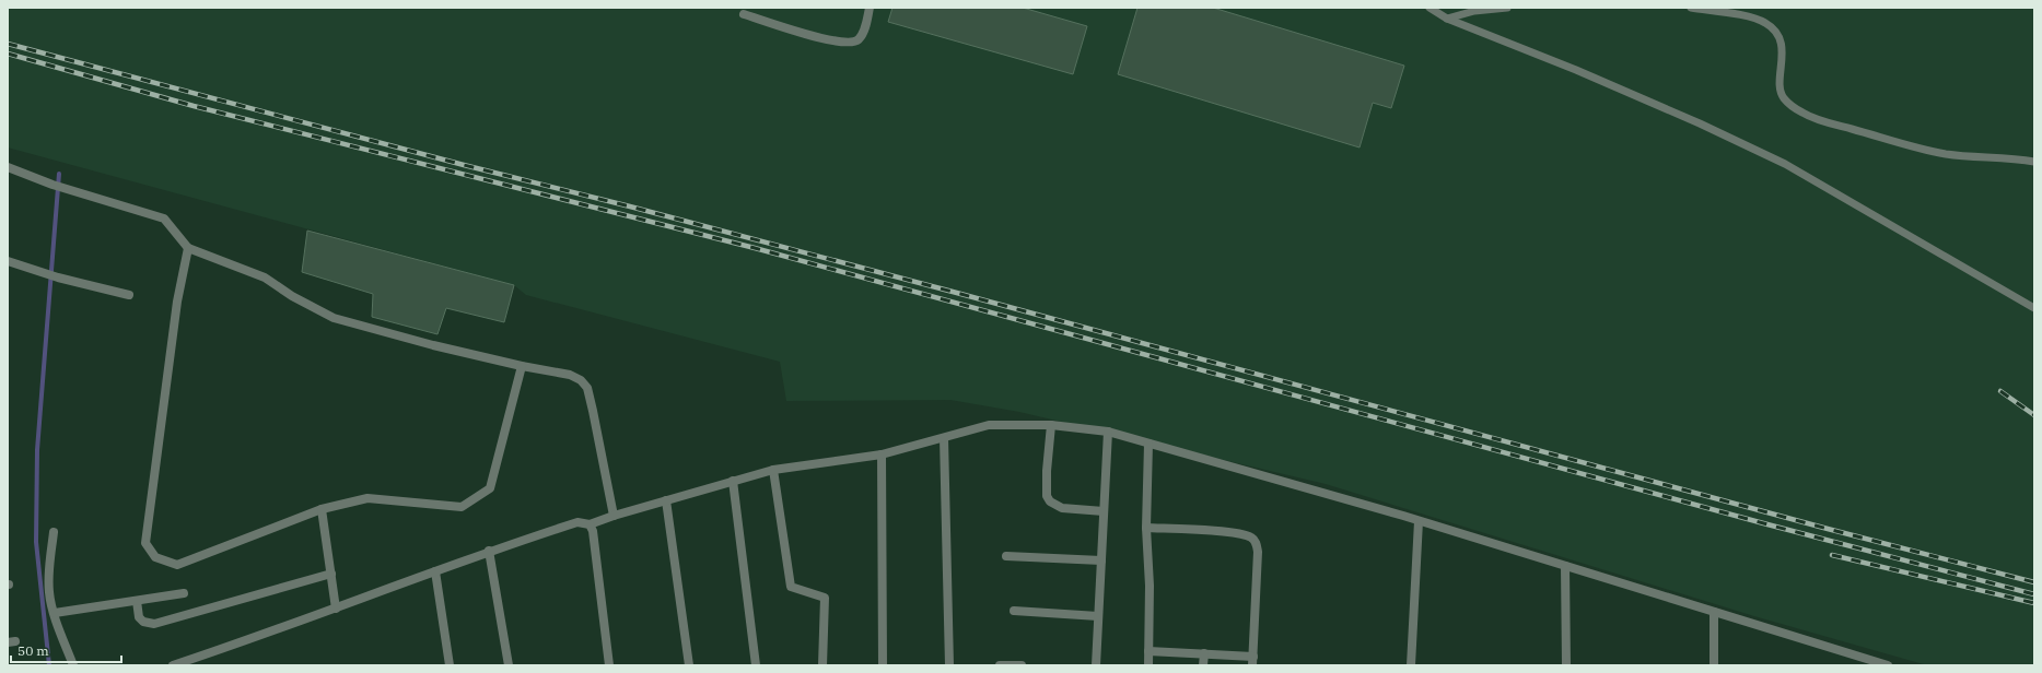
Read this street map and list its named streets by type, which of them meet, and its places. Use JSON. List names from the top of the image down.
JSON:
{
  "scale_bar": "50 m"
}
